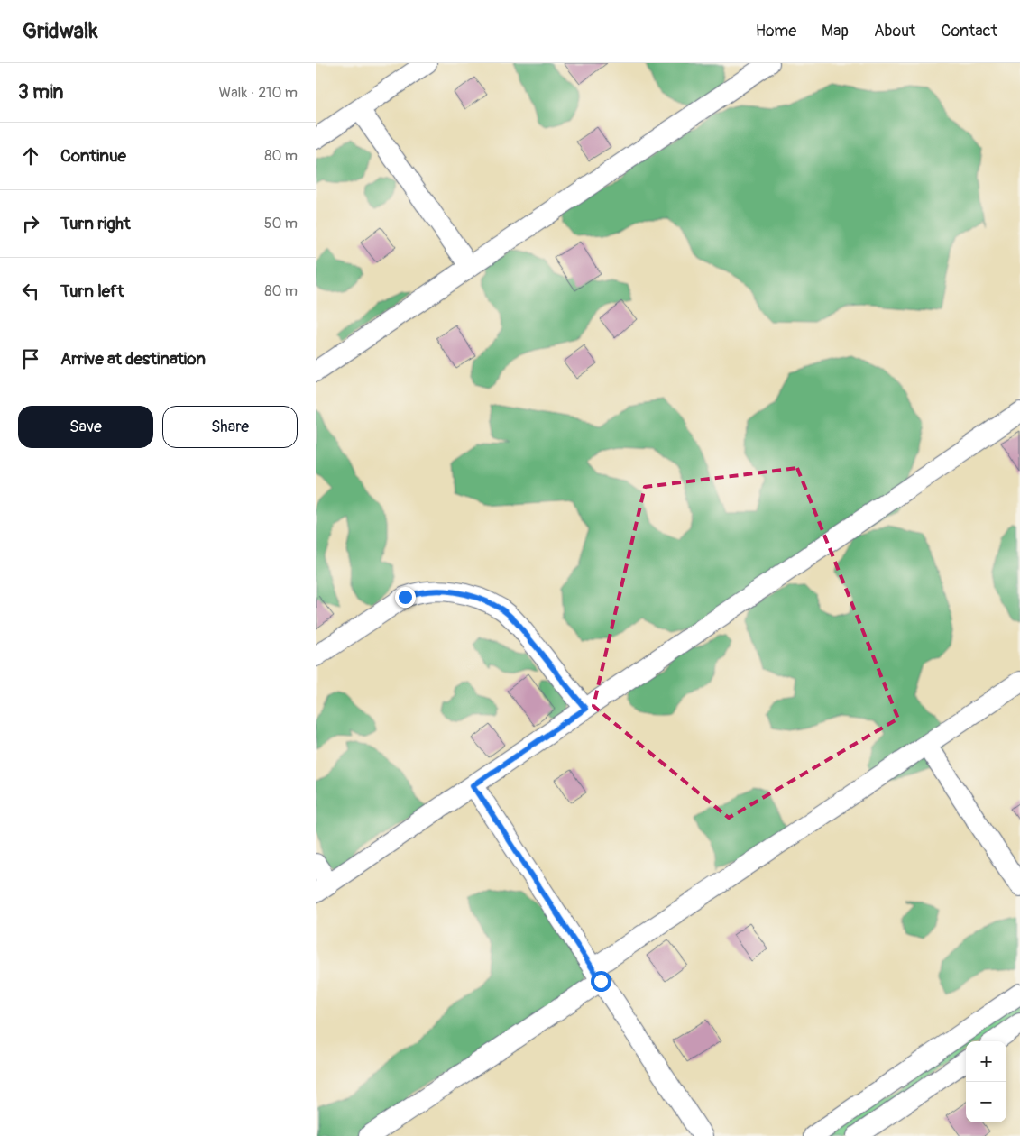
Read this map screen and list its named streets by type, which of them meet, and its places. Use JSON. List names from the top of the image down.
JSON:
{
  "page": {
    "header": "Gridwalk",
    "nav": [
      "Home",
      "Map",
      "About",
      "Contact"
    ],
    "heading": ["3 min", "Walk · 210 m"],
    "list": [
      ["Continue", "80 m"],
      ["Turn right", "50 m"],
      ["Turn left", "80 m"],
      "Arrive at destination"
    ],
    "buttons": ["Save", "Share"],
    "map_buttons": ["+", "−"]
  }
}
